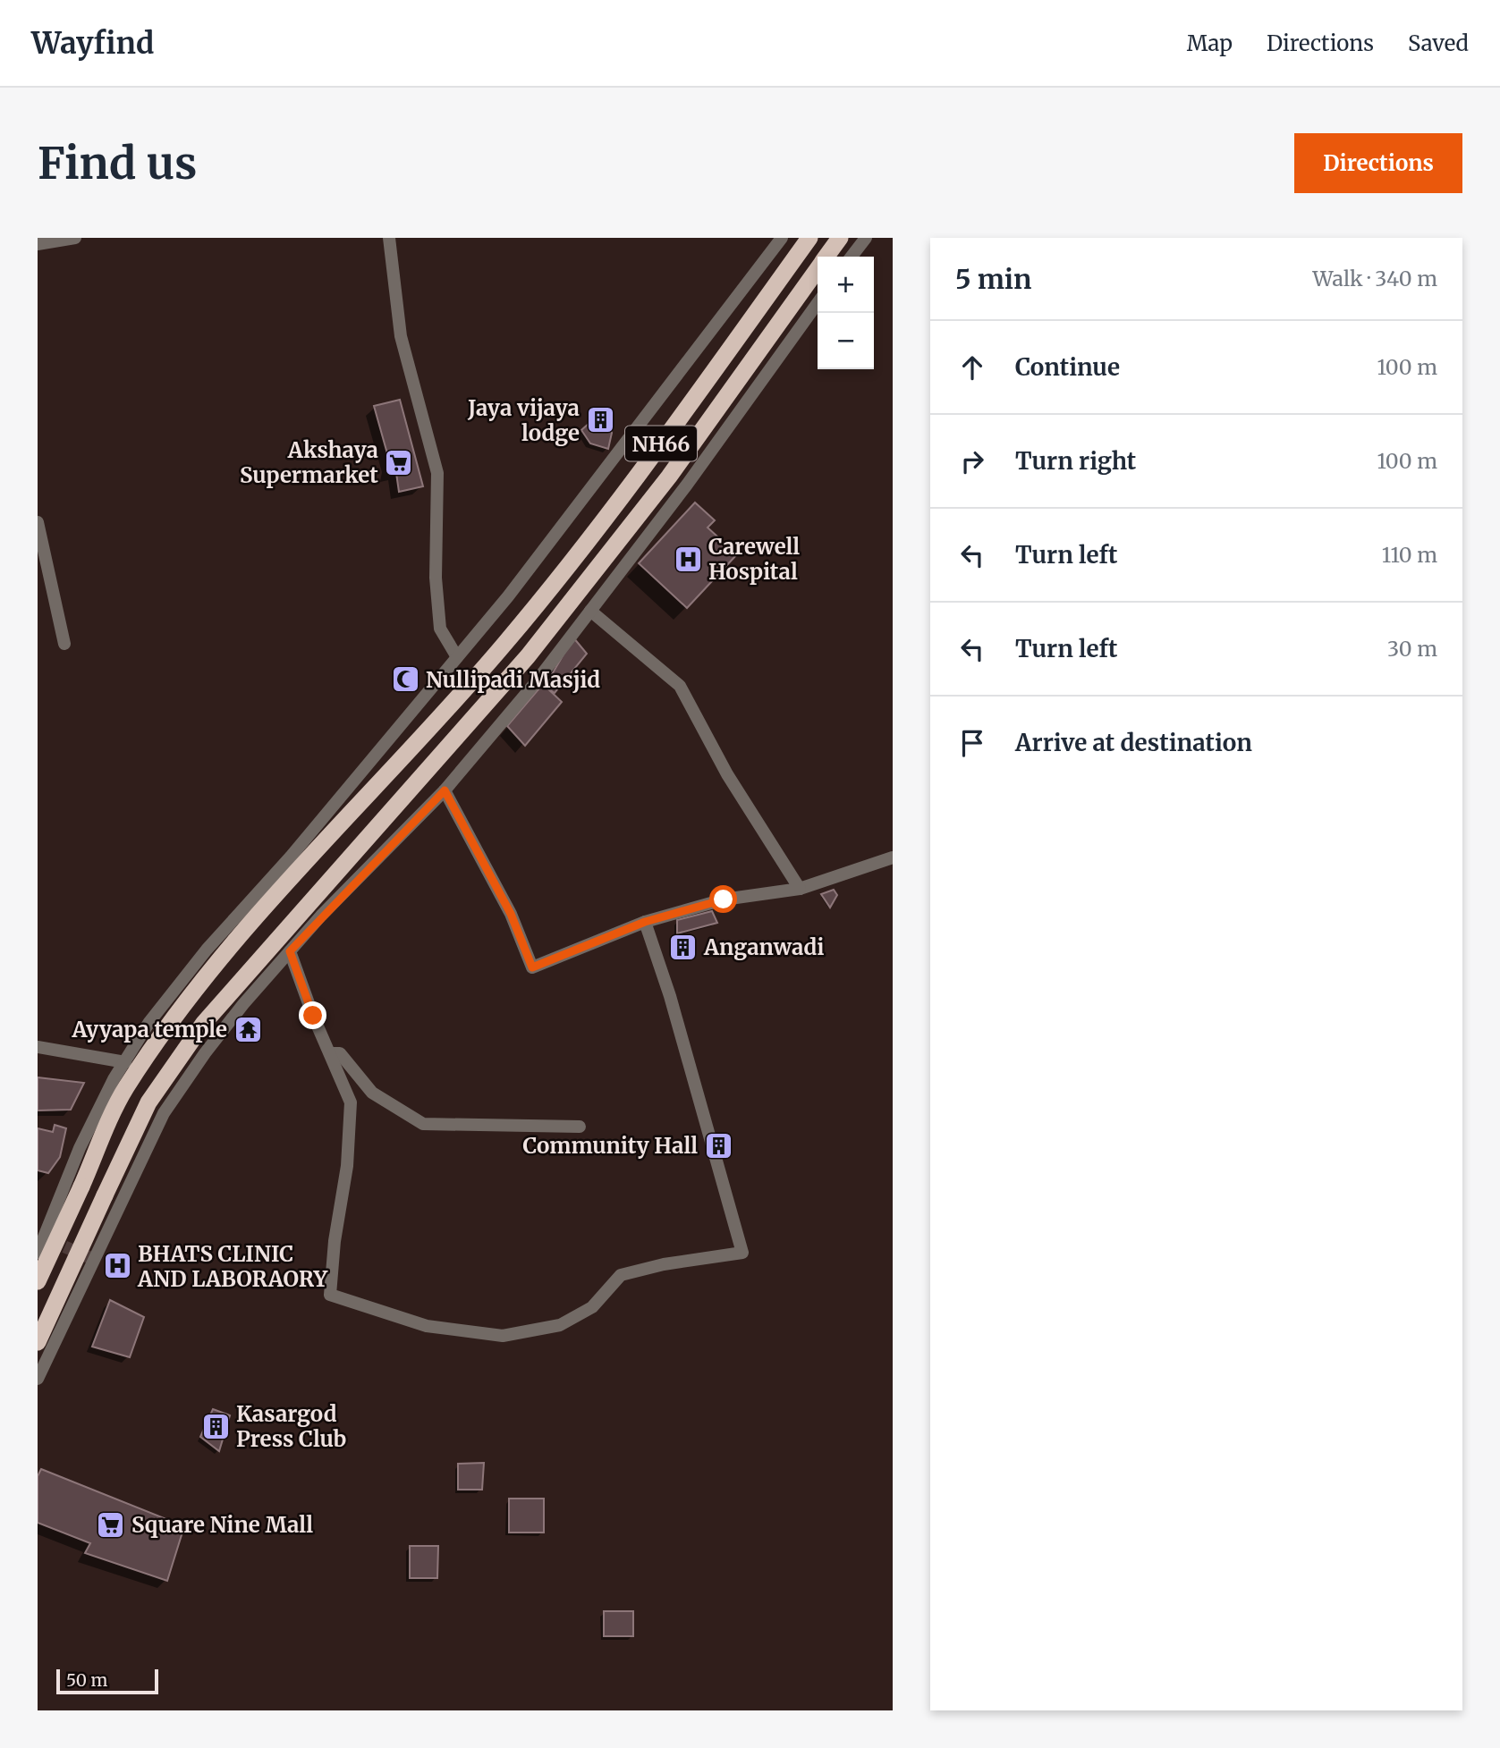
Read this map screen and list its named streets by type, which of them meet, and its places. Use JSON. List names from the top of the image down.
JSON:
{
  "streets": {
    "highway": ["NH66"]
  },
  "places": {
    "building": [
      "Jaya vijaya lodge",
      "Anganwadi",
      "Community Hall",
      "Kasargod Press Club"
    ],
    "supermarket": ["Akshaya Supermarket", "Square Nine Mall"],
    "hospital": ["Carewell Hospital", "BHATS CLINIC AND LABORAORY"],
    "mosque": ["Nullipadi Masjid"],
    "temple": ["Ayyapa temple"]
  },
  "scale_bar": "50 m",
  "page": {
    "header": "Wayfind",
    "nav": ["Map", "Directions", "Saved"],
    "buttons": "Directions",
    "title": "Find us",
    "heading": ["5 min", "Walk · 340 m"],
    "map_buttons": ["+", "−"],
    "list": [
      ["Continue", "100 m"],
      ["Turn right", "100 m"],
      ["Turn left", "110 m"],
      ["Turn left", "30 m"],
      "Arrive at destination"
    ],
    "scale": "50 m"
  }
}
